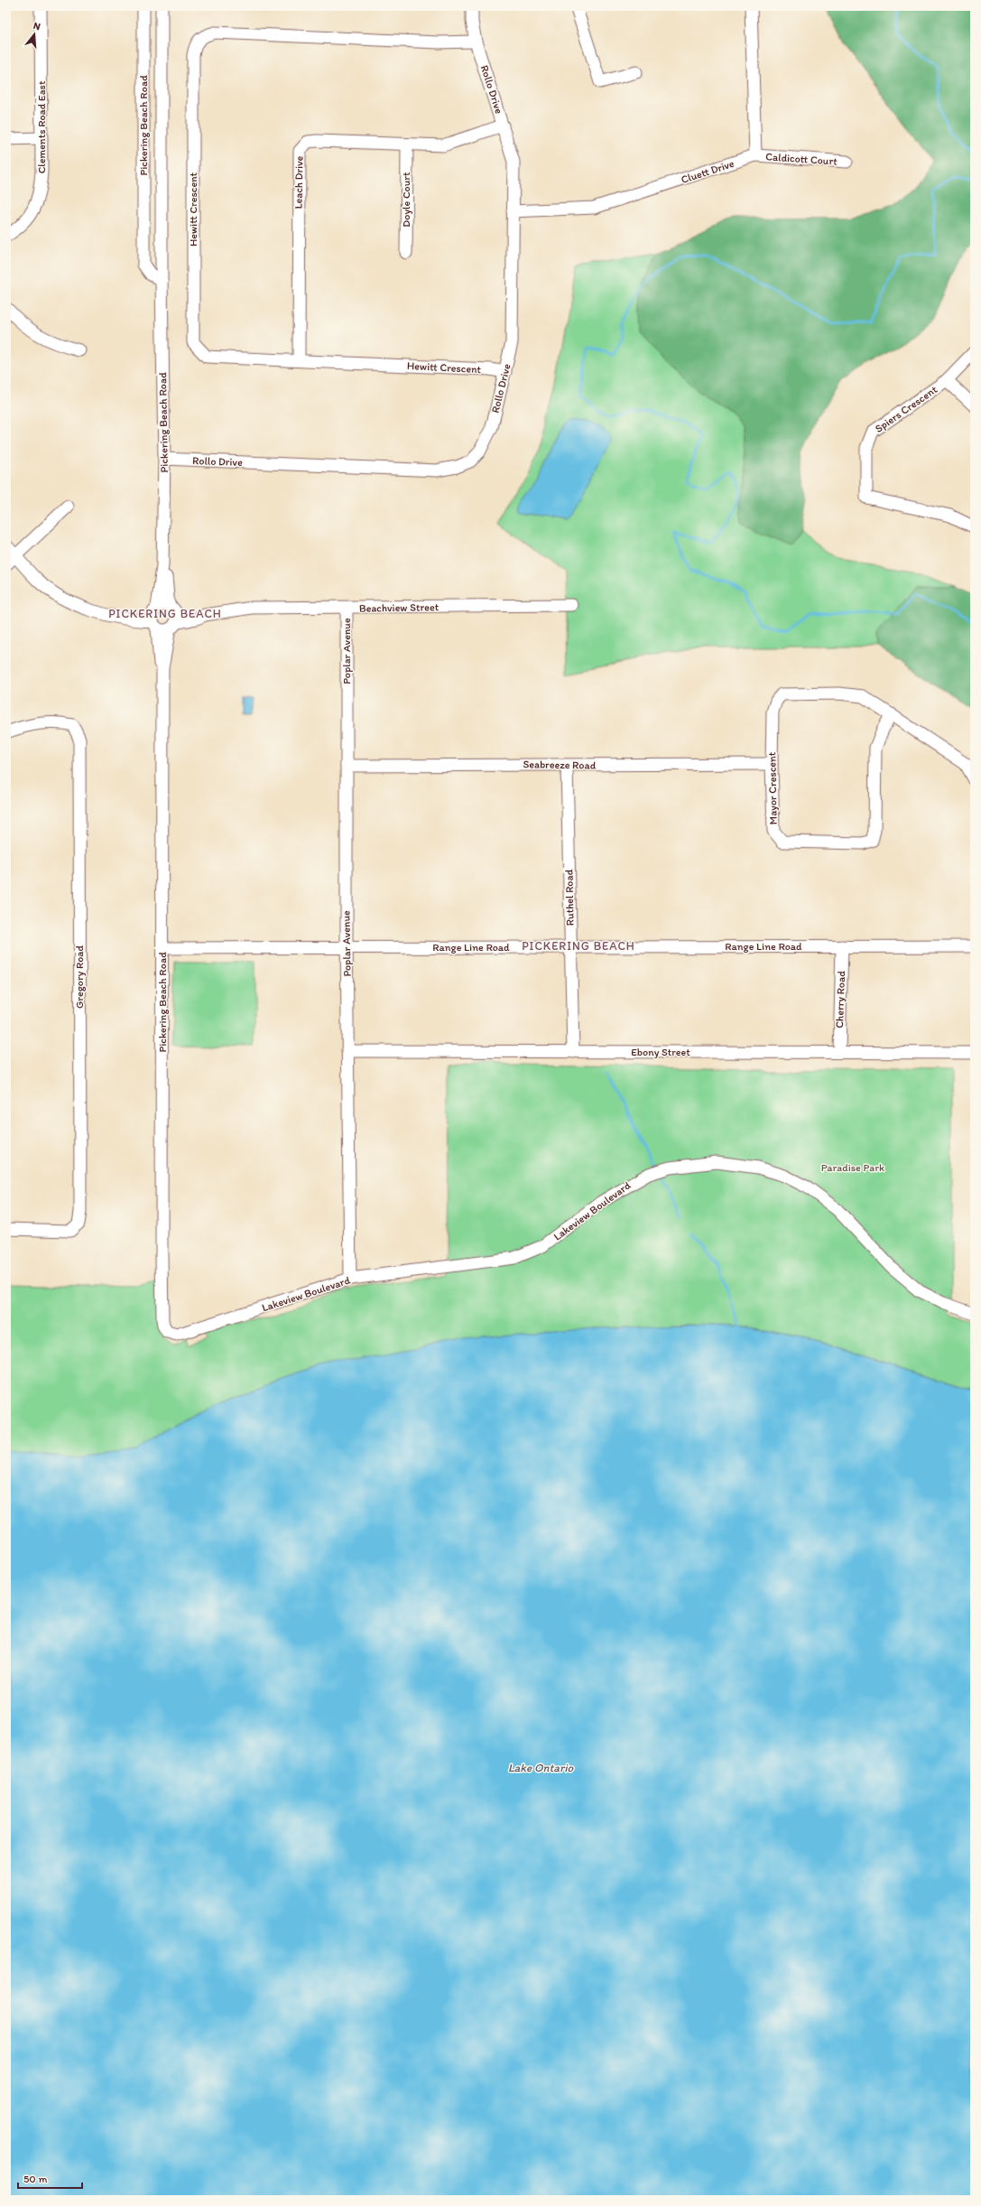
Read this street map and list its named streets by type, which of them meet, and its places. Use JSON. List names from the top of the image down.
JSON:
{
  "streets": {
    "street": [
      "Rollo Drive",
      "Pickering Beach Road",
      "Clements Road East",
      "Caldicott Court",
      "Cluett Drive",
      "Leach Drive",
      "Doyle Court",
      "Hewitt Crescent",
      "Spiers Crescent",
      "Beachview Street",
      "Poplar Avenue",
      "Seabreeze Road",
      "Mayor Crescent",
      "Ruthel Road",
      "Range Line Road",
      "Gregory Road",
      "Cherry Road",
      "Ebony Street",
      "Lakeview Boulevard"
    ]
  },
  "crossings": [
    ["Rollo Drive", "Pickering Beach Road"],
    ["Rollo Drive", "Cluett Drive"],
    ["Rollo Drive", "Leach Drive"],
    ["Rollo Drive", "Hewitt Crescent"],
    ["Pickering Beach Road", "Beachview Street"],
    ["Pickering Beach Road", "Range Line Road"],
    ["Pickering Beach Road", "Lakeview Boulevard"],
    ["Caldicott Court", "Cluett Drive"],
    ["Leach Drive", "Doyle Court"],
    ["Leach Drive", "Hewitt Crescent"],
    ["Beachview Street", "Poplar Avenue"],
    ["Poplar Avenue", "Seabreeze Road"],
    ["Poplar Avenue", "Range Line Road"],
    ["Poplar Avenue", "Ebony Street"],
    ["Poplar Avenue", "Lakeview Boulevard"],
    ["Seabreeze Road", "Mayor Crescent"],
    ["Seabreeze Road", "Ruthel Road"],
    ["Ruthel Road", "Range Line Road"],
    ["Ruthel Road", "Ebony Street"],
    ["Range Line Road", "Cherry Road"],
    ["Cherry Road", "Ebony Street"]
  ],
  "districts": ["PICKERING BEACH", "PICKERING BEACH"],
  "water": ["Lake Ontario"],
  "parks": ["Paradise Park"],
  "scale_bar": "50 m",
  "north": "top"
}
